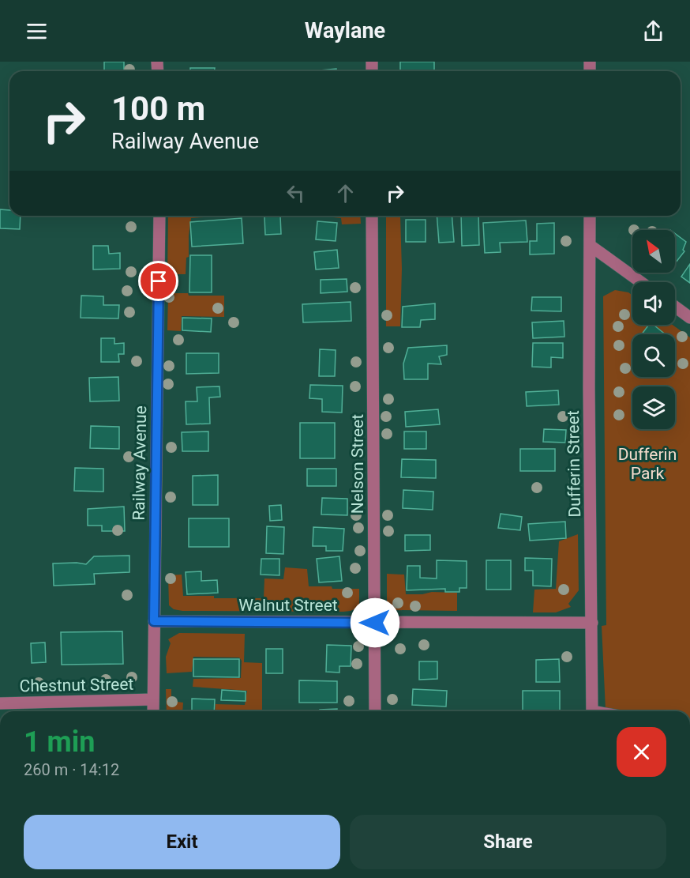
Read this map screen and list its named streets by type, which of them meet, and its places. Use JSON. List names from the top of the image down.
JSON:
{
  "streets": {
    "street": [
      "Railway Avenue",
      "Nelson Street",
      "Dufferin Street",
      "Walnut Street",
      "Chestnut Street"
    ]
  },
  "crossings": [
    ["Railway Avenue", "Walnut Street"],
    ["Railway Avenue", "Chestnut Street"],
    ["Nelson Street", "Walnut Street"],
    ["Dufferin Street", "Walnut Street"]
  ],
  "parks": ["Dufferin Park"],
  "north": "top left",
  "page": {
    "header": "Waylane",
    "turn": ["100 m", "Railway Avenue"],
    "heading": ["1 min", "260 m · 14:12"],
    "buttons": ["Exit", "Share"]
  }
}
